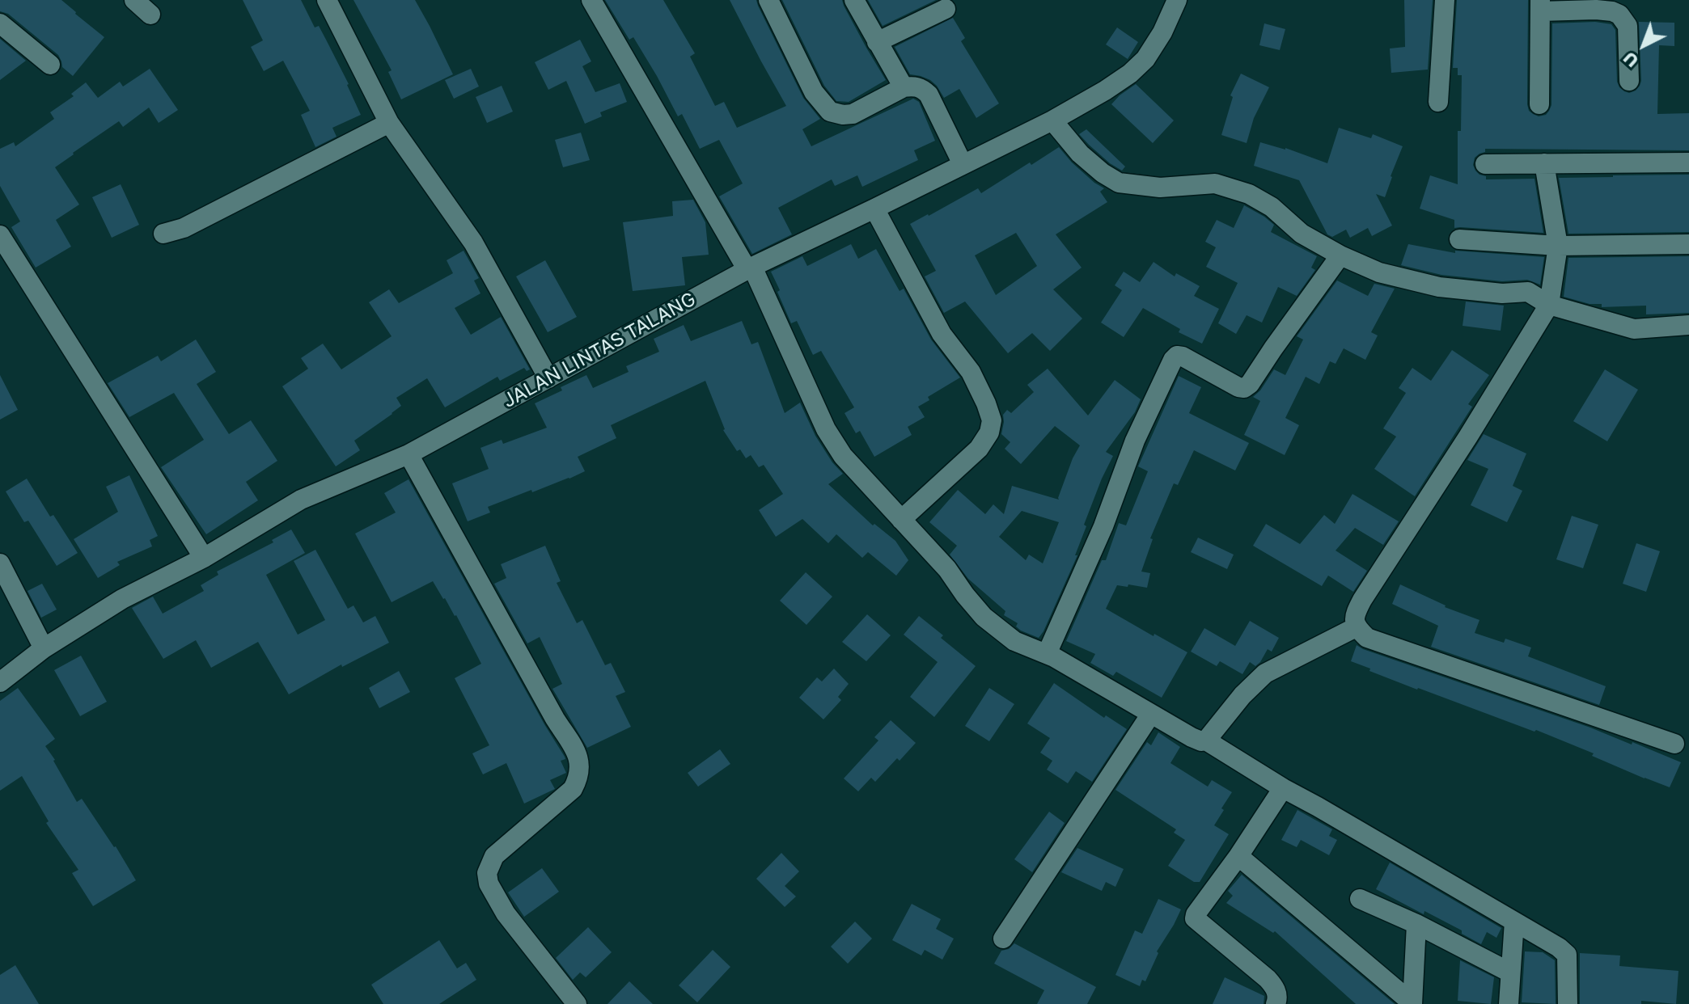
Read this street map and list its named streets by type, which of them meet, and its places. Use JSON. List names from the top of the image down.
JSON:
{
  "streets": {
    "street": ["JALAN LINTAS TALANG"]
  },
  "north": "bottom left"
}
